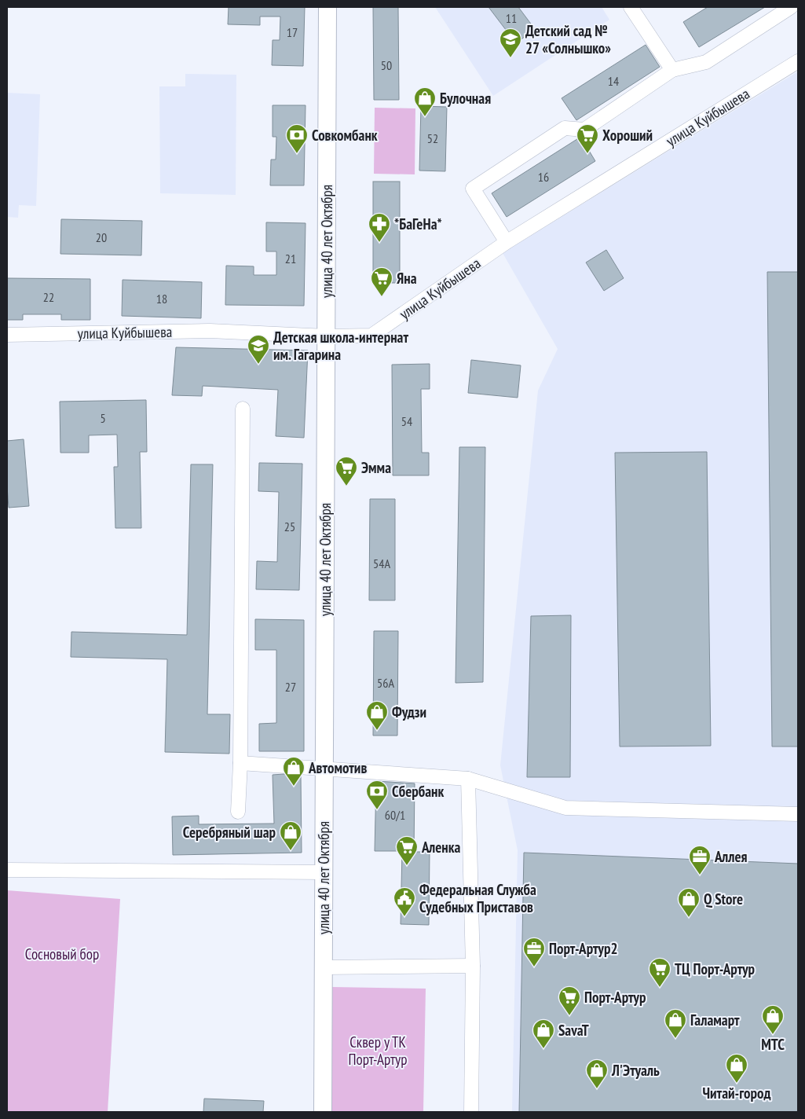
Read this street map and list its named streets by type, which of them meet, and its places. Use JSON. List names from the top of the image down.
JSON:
{
  "streets": {
    "main road": ["улица 40 лет Октября"],
    "street": ["улица Куйбышева"]
  },
  "crossings": [
    ["улица Куйбышева", "улица 40 лет Октября"]
  ],
  "parks": ["Сосновый бор", "Сквер у ТК Порт-Артур"],
  "places": {
    "school or university": ["Детский сад № 27 «Солнышко»", "Детская школа-интернат им. Гагарина"],
    "shop": [
      "Булочная",
      "Фудзи",
      "Автомотив",
      "Серебряный шар",
      "Q Store",
      "МТС",
      "Галамарт",
      "SavaT",
      "Читай-город",
      "Л'Этуаль"
    ],
    "bank": ["Совкомбанк", "Сбербанк"],
    "supermarket": [
      "Хороший",
      "Яна",
      "Эмма",
      "Аленка",
      "ТЦ Порт-Артур",
      "Порт-Артур"
    ],
    "pharmacy": ["*БаГеНа*"],
    "office": ["Аллея", "Порт-Артур2"],
    "public building": ["Федеральная Служба Судебных Приставов"]
  },
  "house_numbers": [
    "11",
    "17",
    "50",
    "14",
    "52",
    "16",
    "20",
    "21",
    "22",
    "18",
    "5",
    "54",
    "25",
    "54А",
    "56А",
    "27",
    "60/1"
  ]
}
